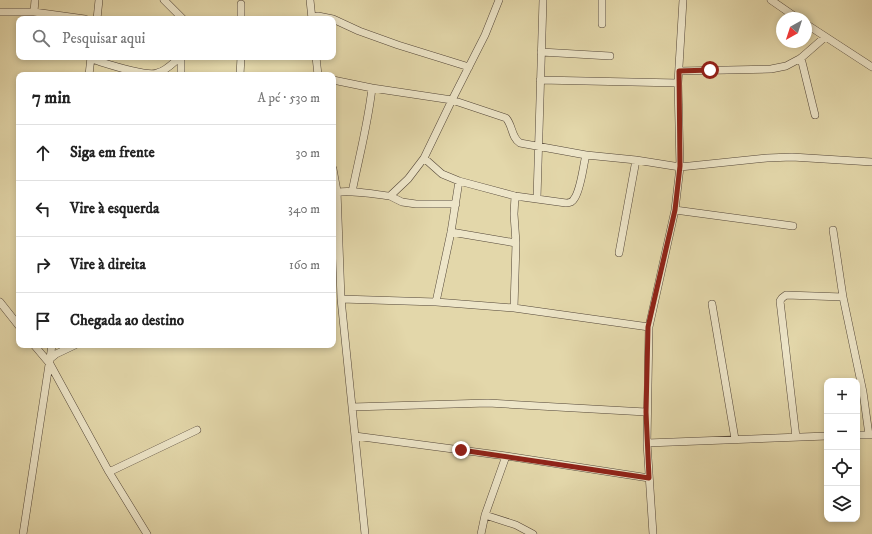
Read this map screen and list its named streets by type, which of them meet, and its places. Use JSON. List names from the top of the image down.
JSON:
{
  "north": "bottom left",
  "page": {
    "search": "Pesquisar aqui",
    "heading": ["7 min", "A pé · 530 m"],
    "list": [
      ["Siga em frente", "30 m"],
      ["Vire à esquerda", "340 m"],
      ["Vire à direita", "160 m"],
      "Chegada ao destino"
    ],
    "map_buttons": ["+", "−"]
  }
}
